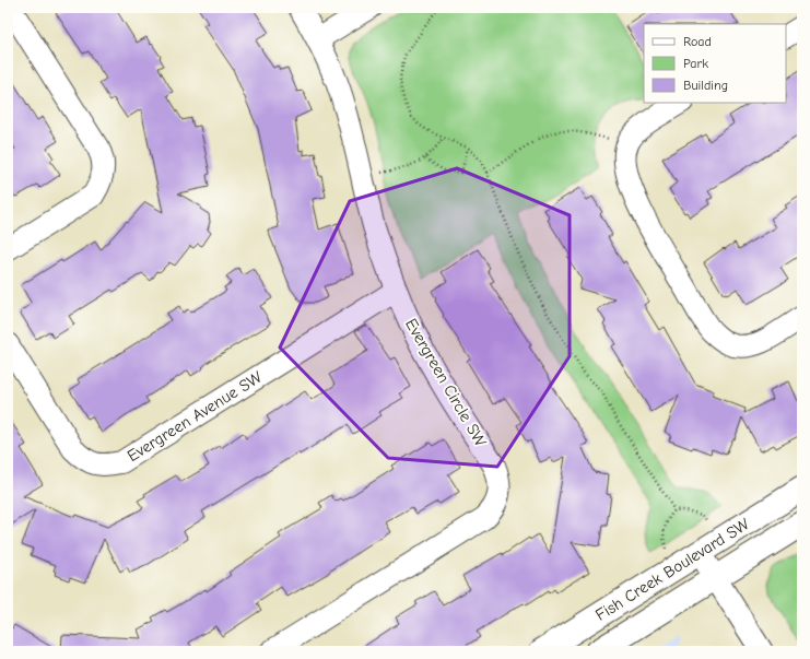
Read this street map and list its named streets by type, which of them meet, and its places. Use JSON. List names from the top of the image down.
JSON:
{
  "streets": {
    "main road": ["Fish Creek Boulevard SW"],
    "street": ["Evergreen Circle SW", "Evergreen Avenue SW"]
  },
  "crossings": [
    ["Evergreen Circle SW", "Evergreen Avenue SW"]
  ],
  "legend": ["Road", "Park", "Building"]
}
